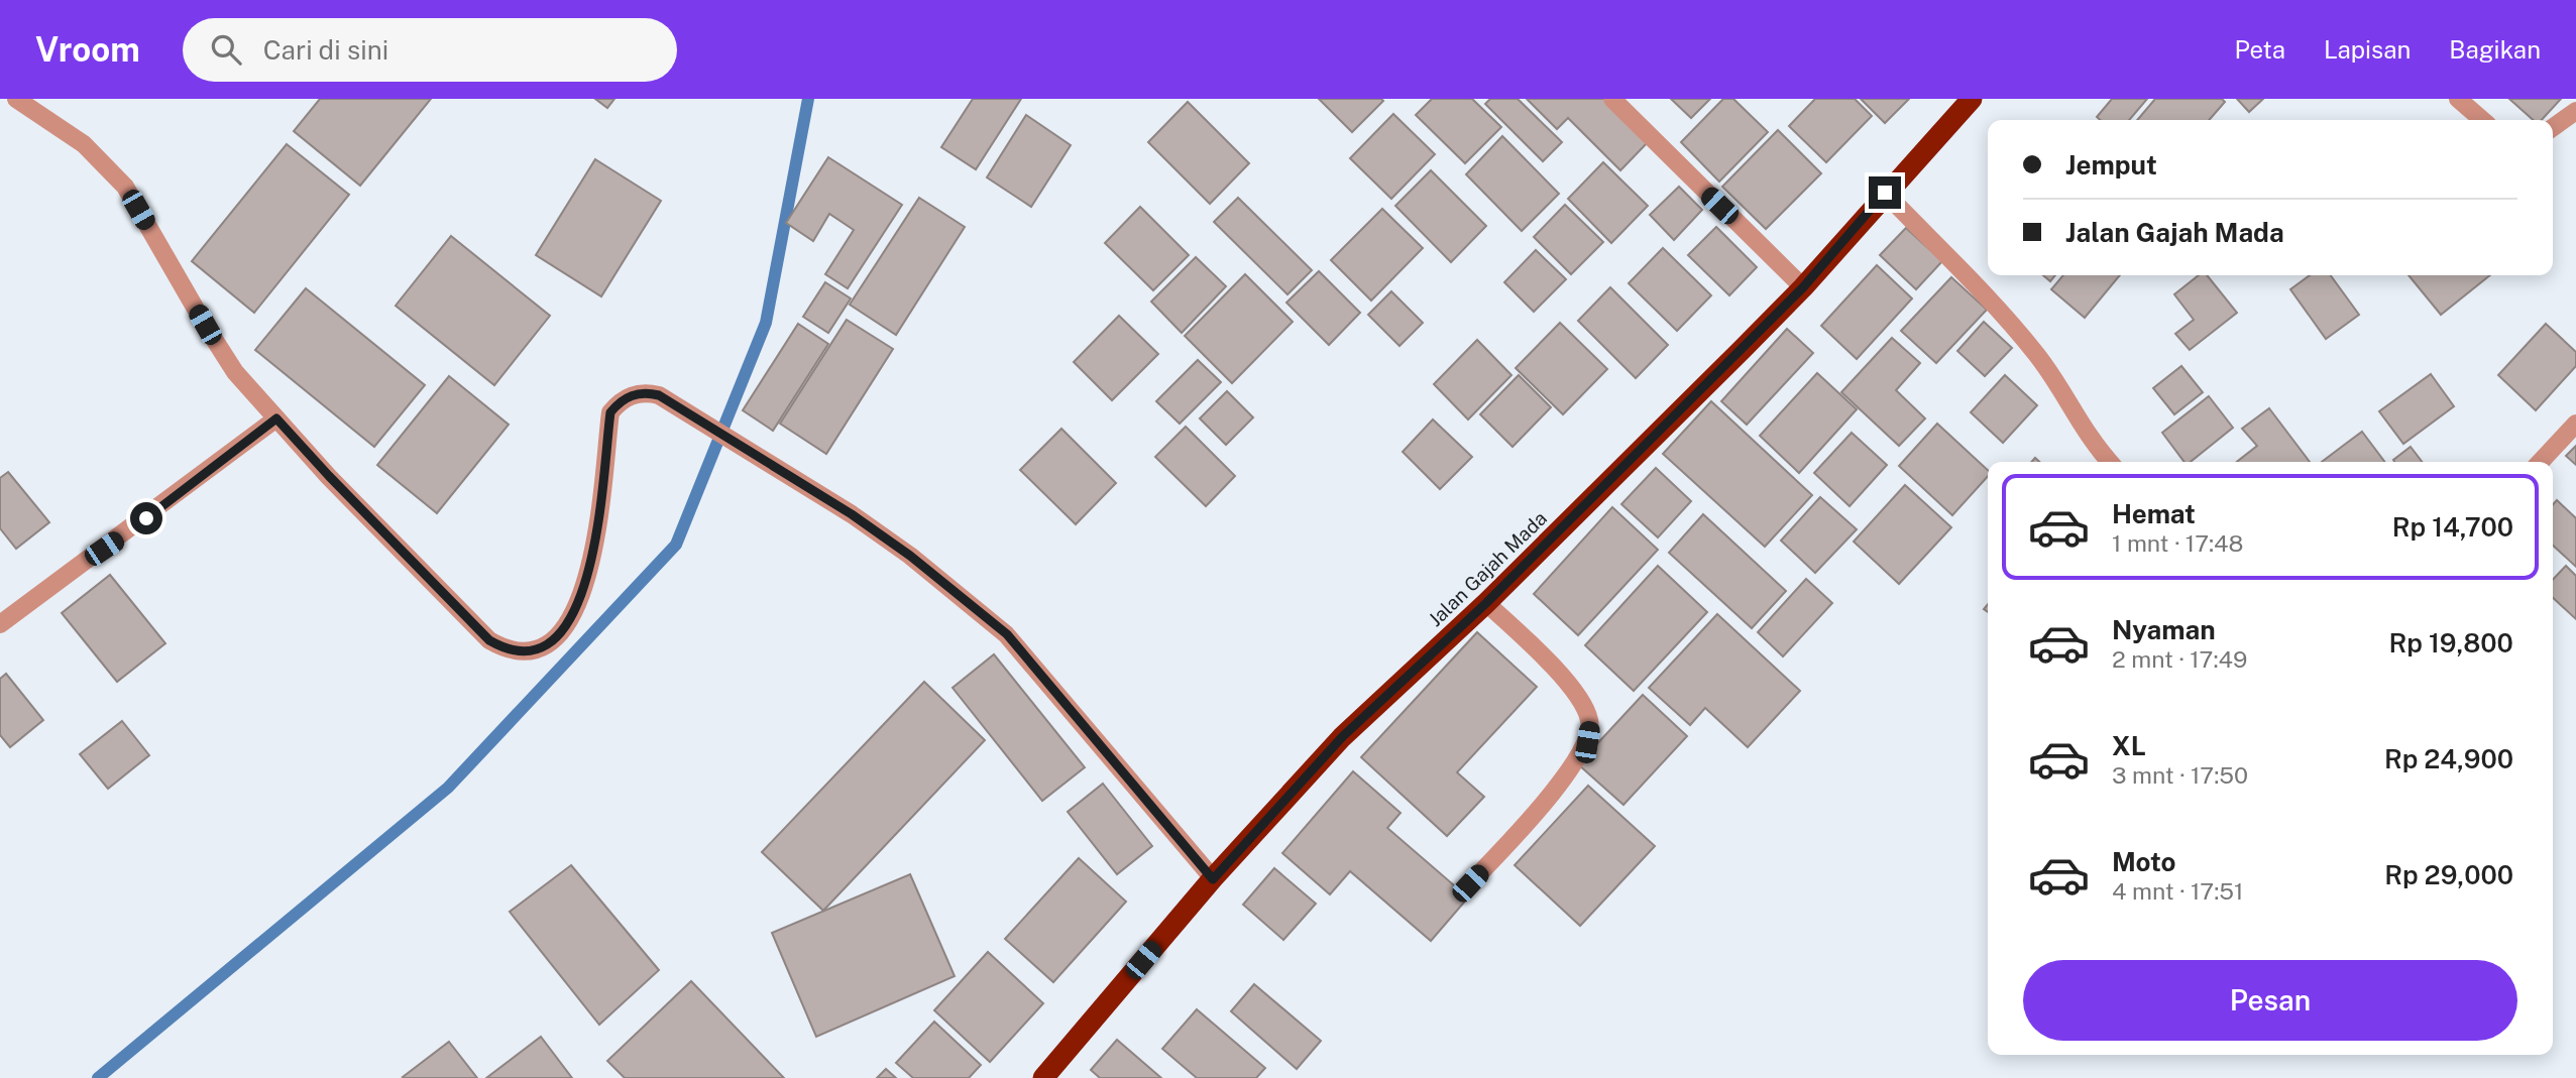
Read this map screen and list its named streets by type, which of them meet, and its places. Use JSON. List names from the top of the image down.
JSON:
{
  "streets": {
    "highway": ["Jalan Gajah Mada"]
  },
  "page": {
    "header": "Vroom",
    "search": "Cari di sini",
    "nav": ["Peta", "Lapisan", "Bagikan"],
    "banner": ["Jemput", "Jalan Gajah Mada"],
    "list": [
      {
        "name": "Hemat",
        "note": "1 mnt · 17:48",
        "value": "Rp 14,700"
      },
      {
        "name": "Nyaman",
        "note": "2 mnt · 17:49",
        "value": "Rp 19,800"
      },
      {
        "name": "XL",
        "note": "3 mnt · 17:50",
        "value": "Rp 24,900"
      },
      {
        "name": "Moto",
        "note": "4 mnt · 17:51",
        "value": "Rp 29,000"
      }
    ],
    "buttons": "Pesan"
  }
}
